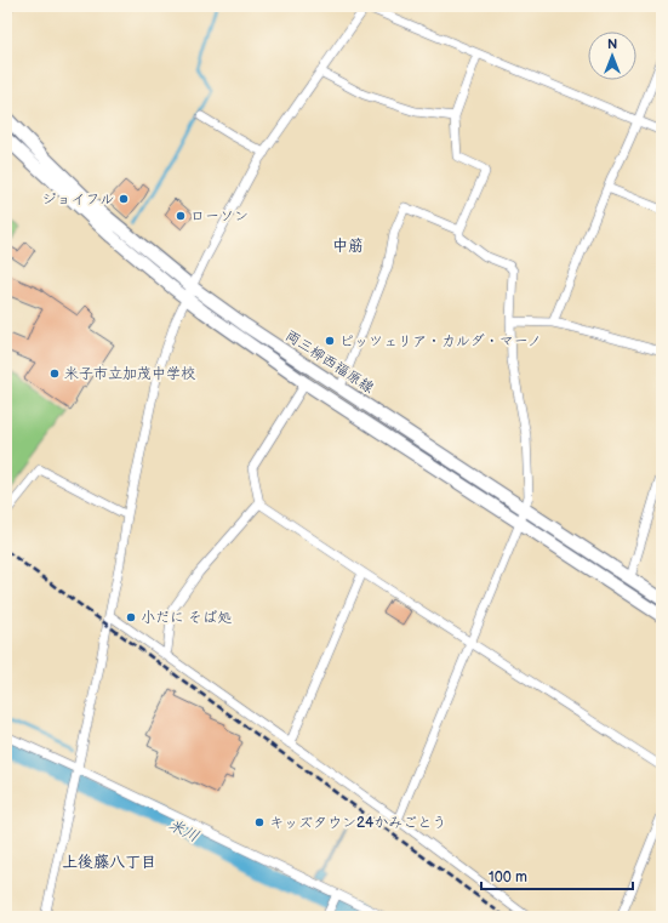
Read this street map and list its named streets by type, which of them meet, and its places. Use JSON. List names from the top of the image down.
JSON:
{
  "streets": {
    "main road": ["両三柳西福原線"]
  },
  "districts": ["中筋", "上後藤八丁目"],
  "water": ["米川"],
  "places": [
    "ジョイフル",
    "ローソン",
    "ピッツェリア・カルダ・マーノ",
    "米子市立加茂中学校",
    "小だに そば処",
    "キッズタウン24かみごとう"
  ],
  "scale_bar": "100 m",
  "north": "top"
}
